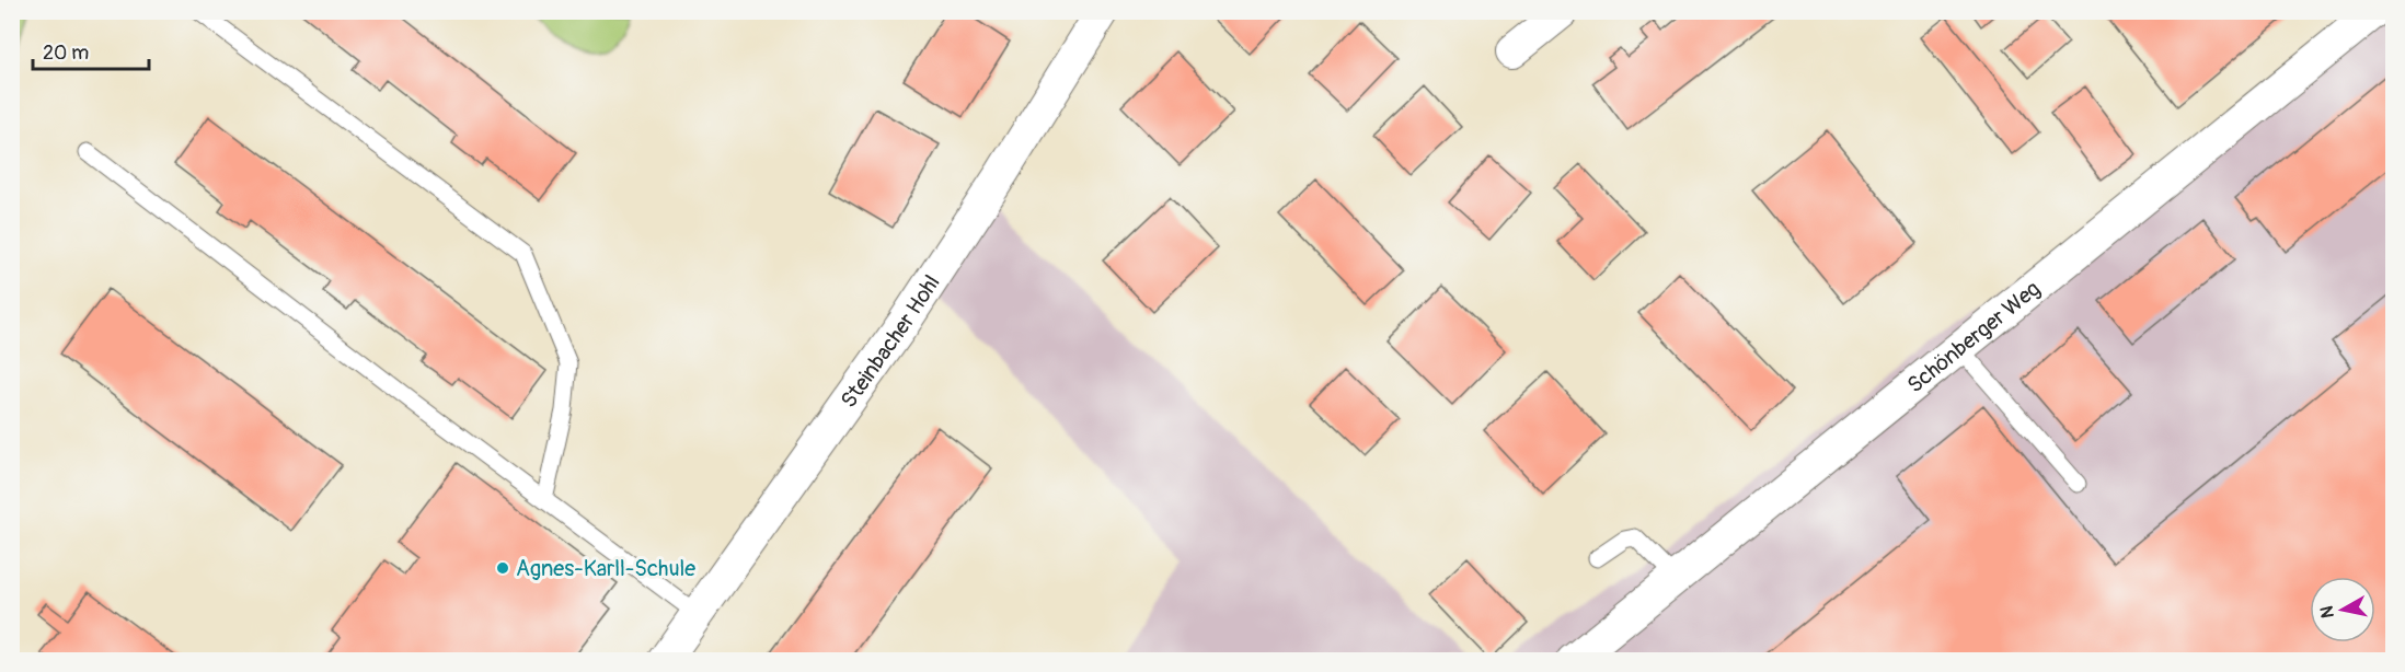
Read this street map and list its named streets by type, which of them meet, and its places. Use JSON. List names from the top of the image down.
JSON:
{
  "streets": {
    "street": ["Schönberger Weg", "Steinbacher Hohl"]
  },
  "places": ["Agnes-Karll-Schule"],
  "scale_bar": "20 m",
  "north": "left"
}
